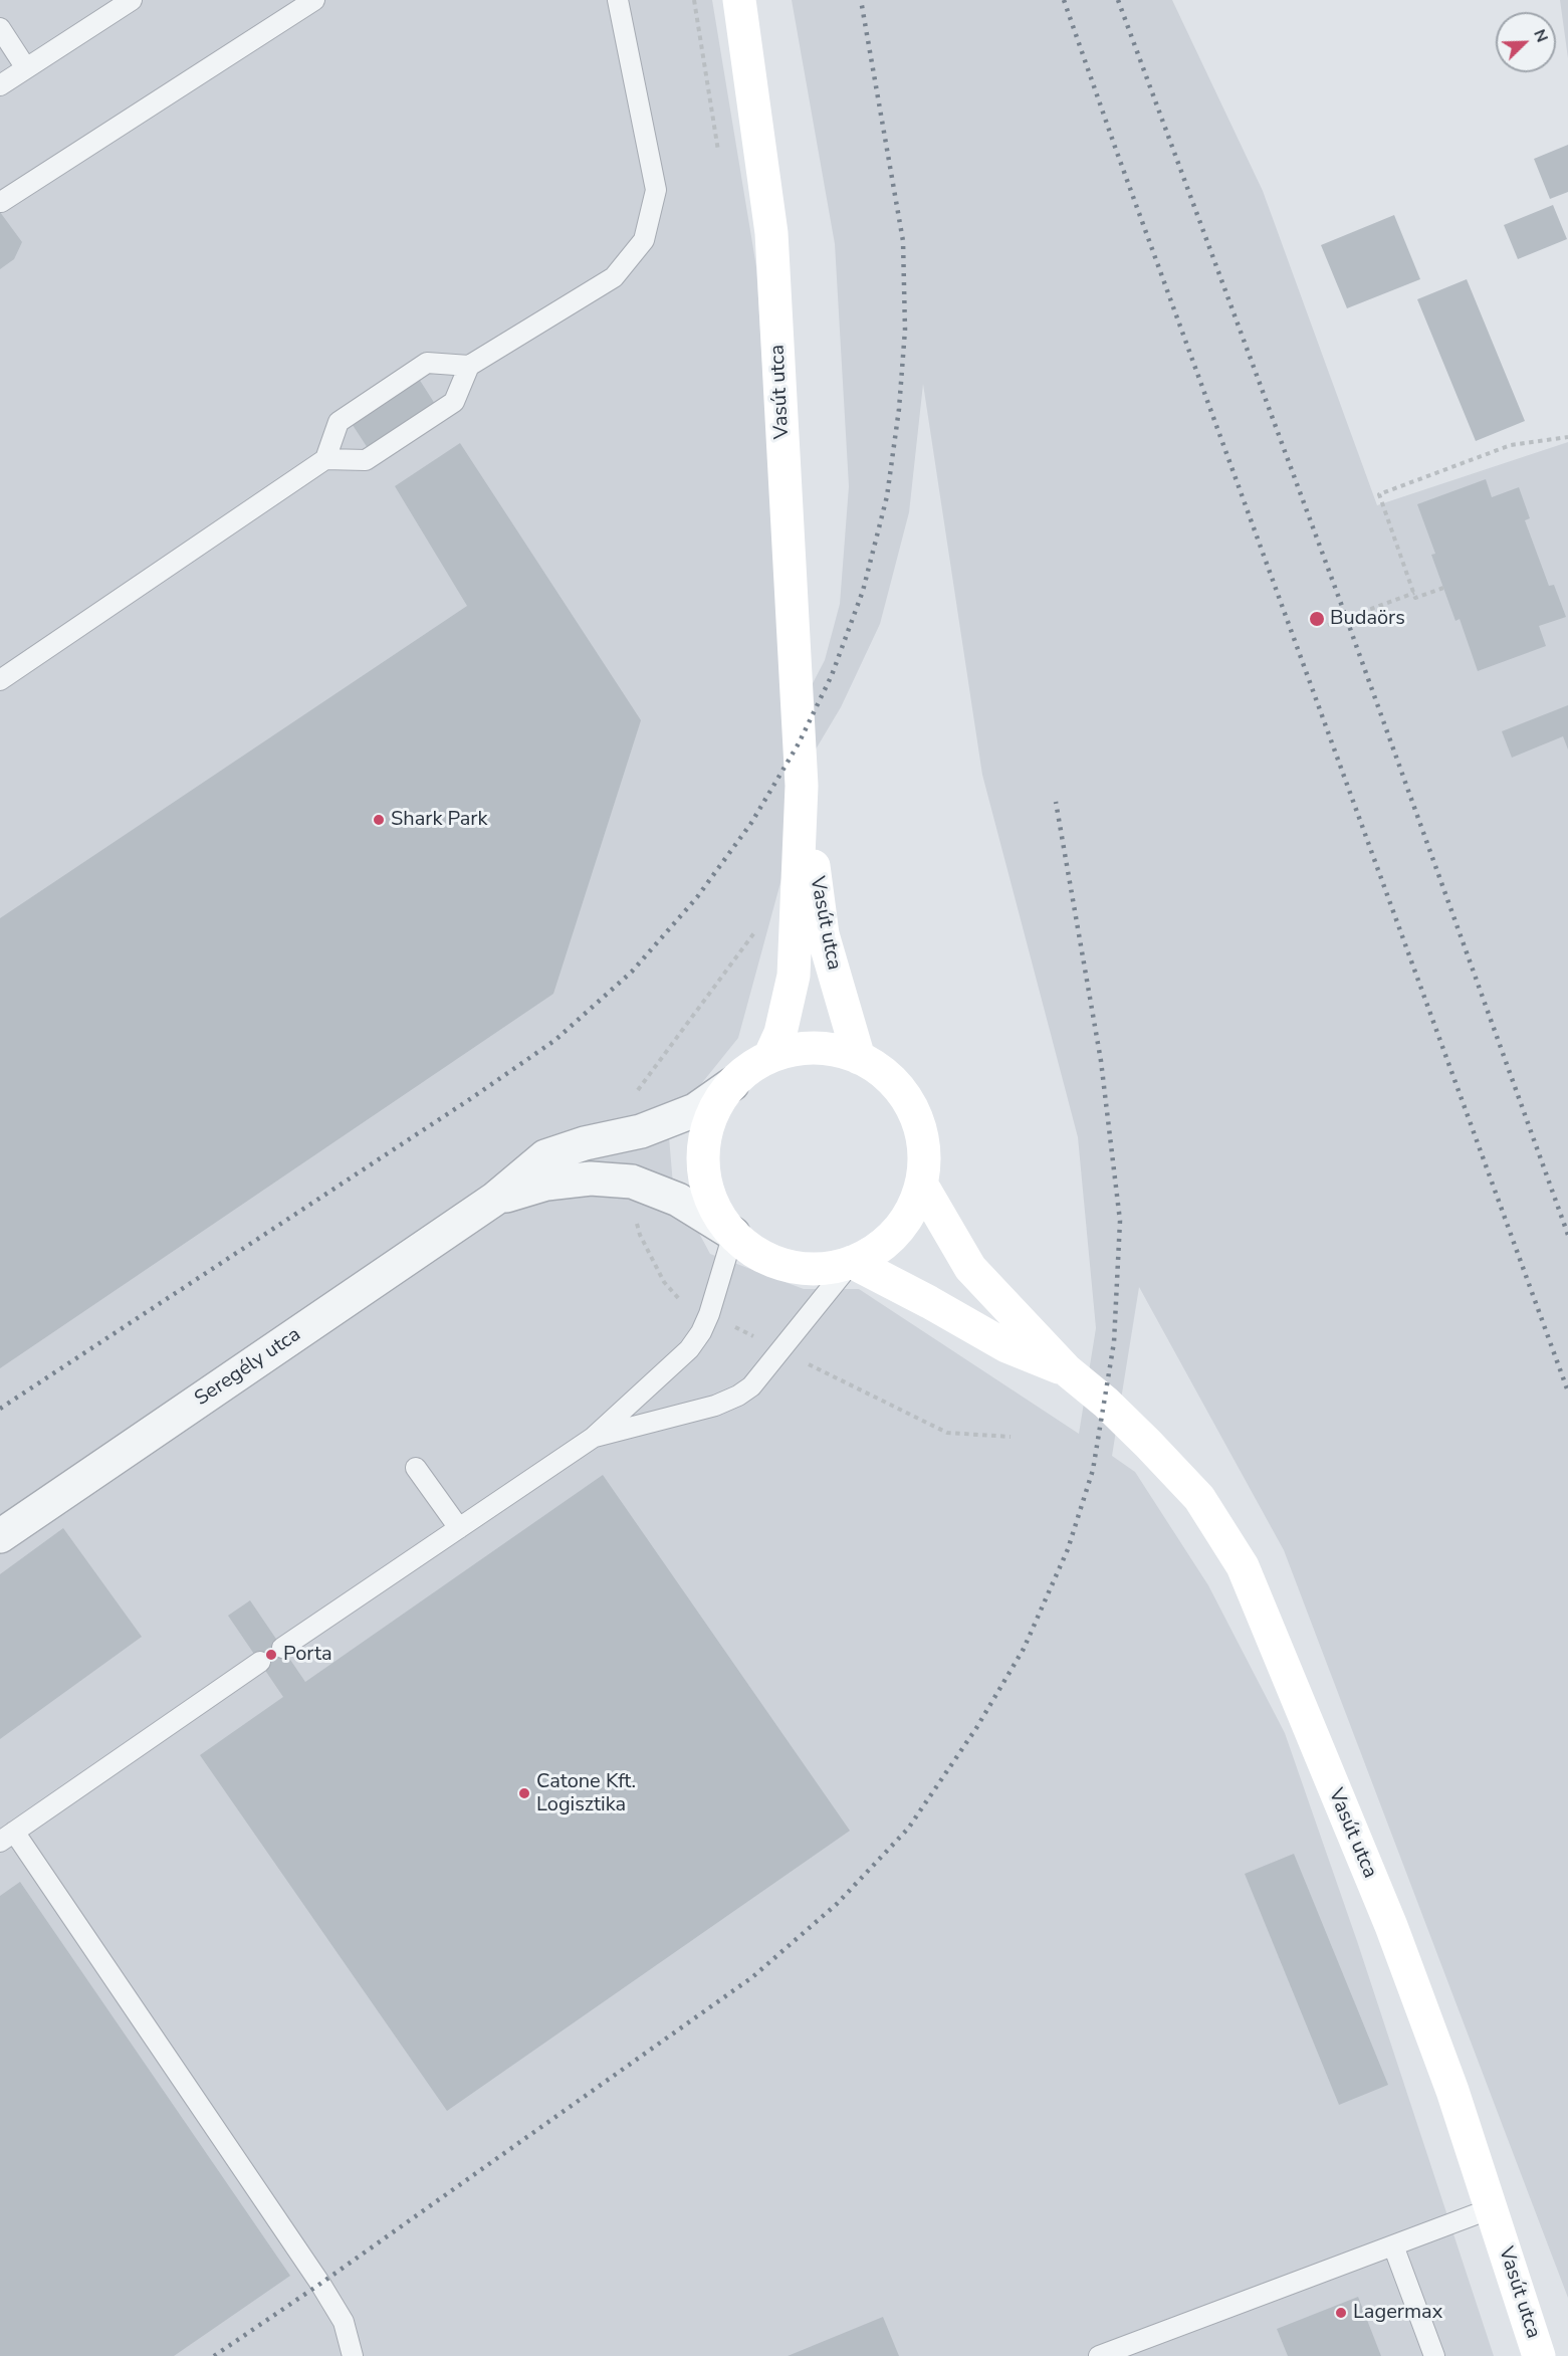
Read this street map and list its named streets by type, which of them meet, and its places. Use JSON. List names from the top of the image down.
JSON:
{
  "streets": {
    "street": ["Vasút utca", "Seregély utca"]
  },
  "places": [
    "Budaörs",
    "Shark Park",
    "Porta",
    "Catone Kft. Logisztika",
    "Lagermax"
  ],
  "north": "top right"
}
